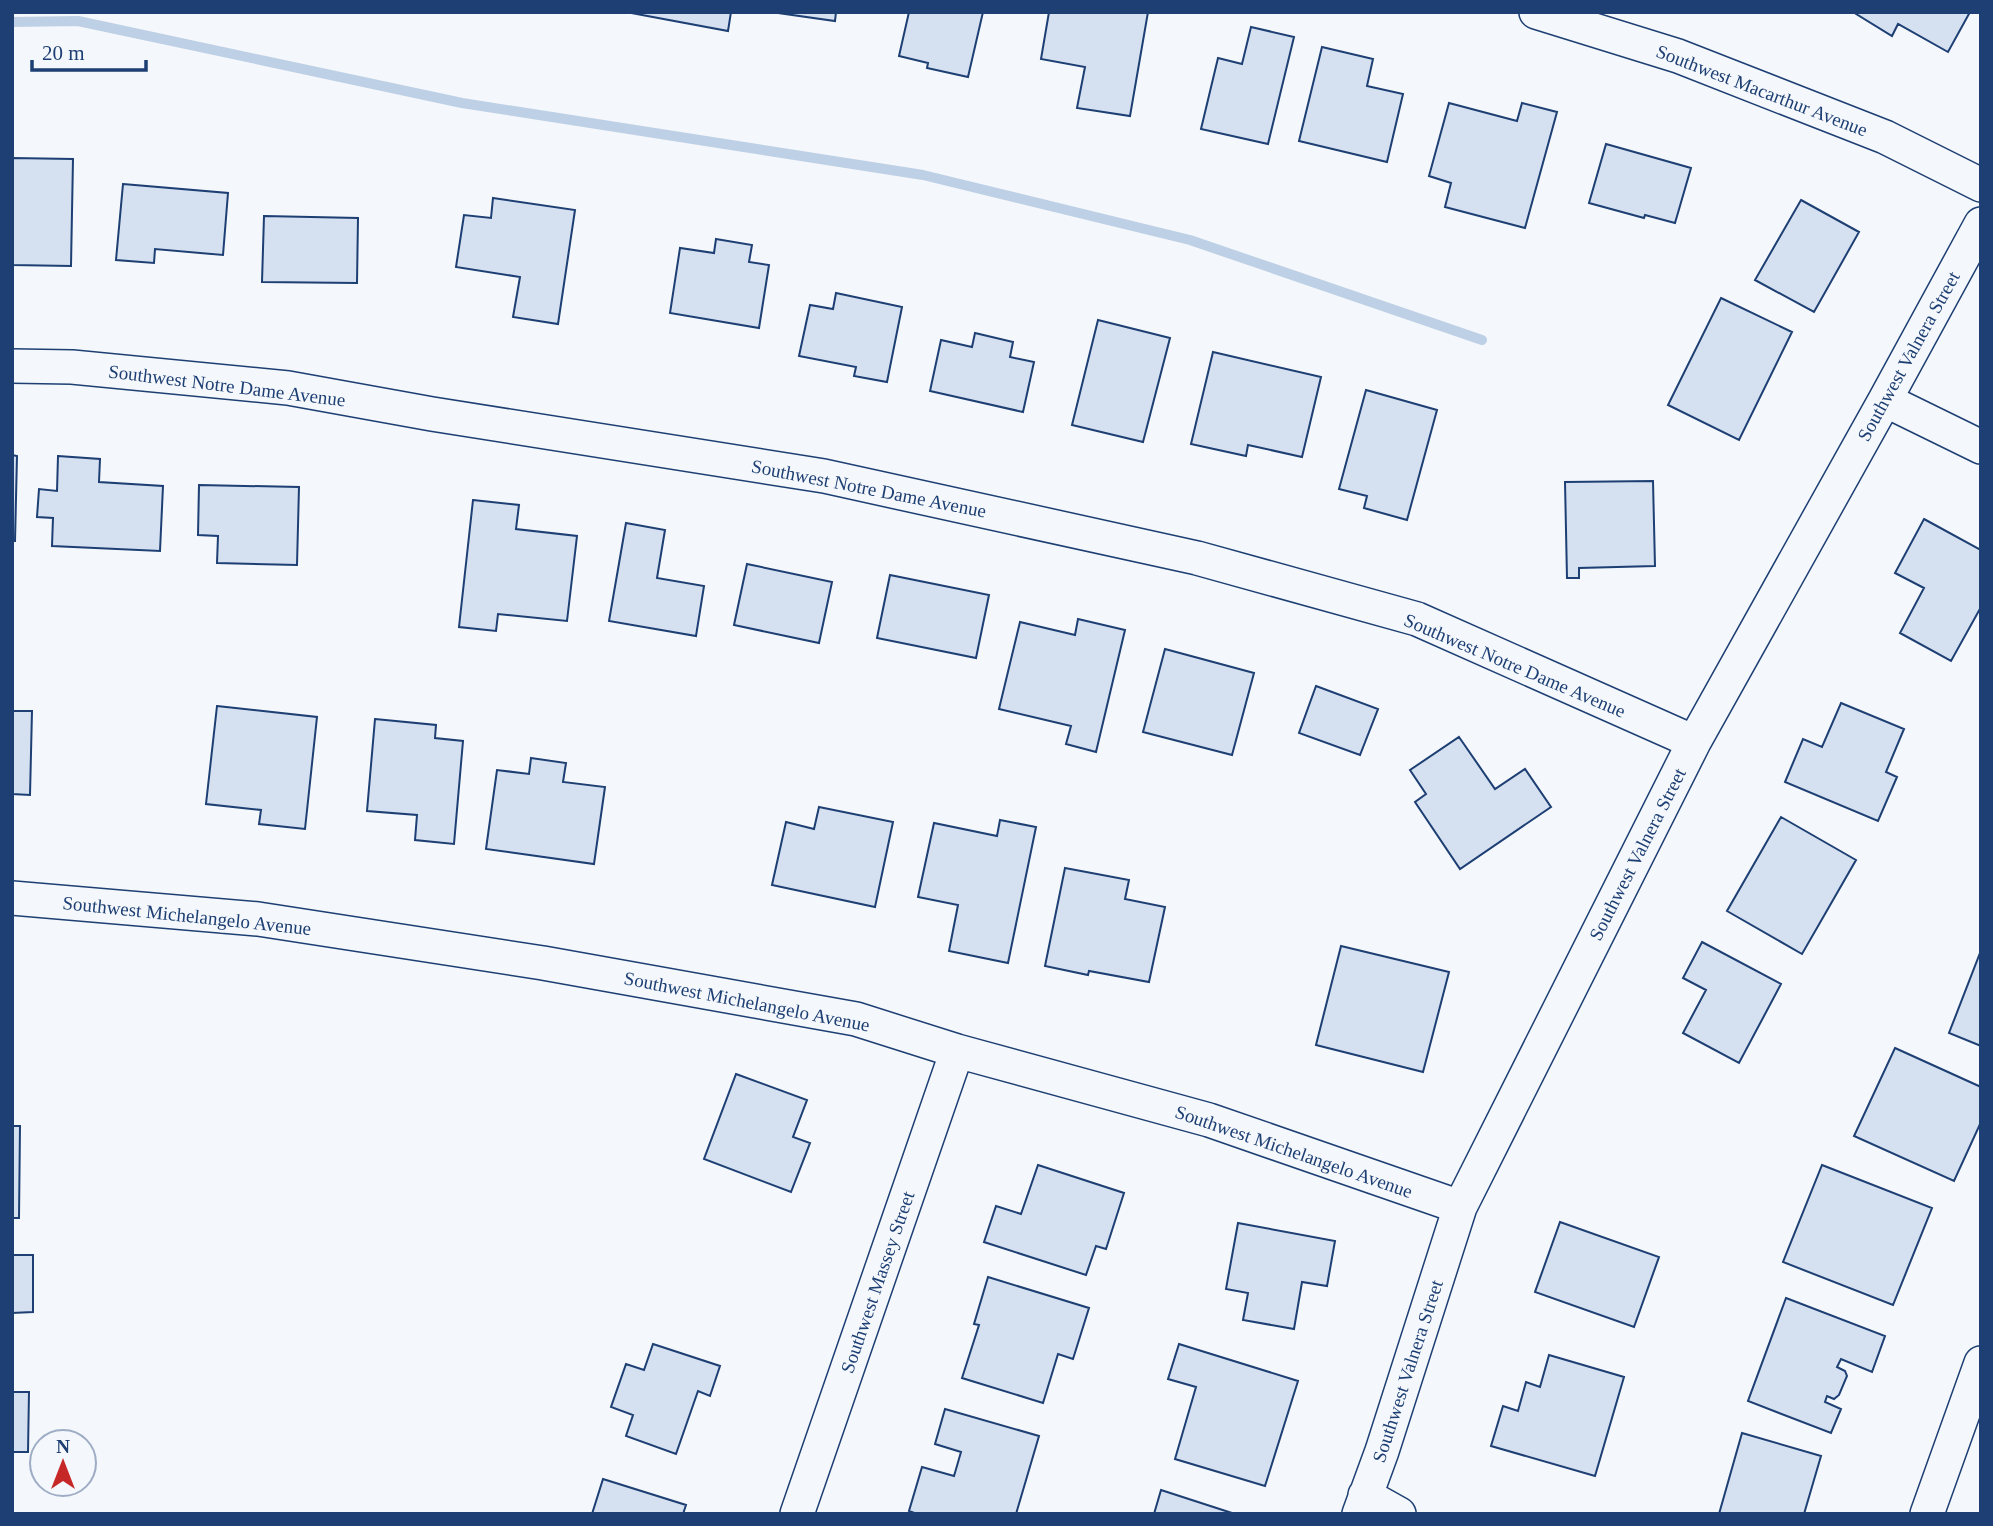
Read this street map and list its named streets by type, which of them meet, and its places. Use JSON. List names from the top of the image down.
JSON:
{
  "streets": {
    "street": [
      "Southwest Macarthur Avenue",
      "Southwest Valnera Street",
      "Southwest Notre Dame Avenue",
      "Southwest Michelangelo Avenue",
      "Southwest Massey Street"
    ]
  },
  "crossings": [
    ["Southwest Valnera Street", "Southwest Notre Dame Avenue"],
    ["Southwest Valnera Street", "Southwest Michelangelo Avenue"],
    ["Southwest Michelangelo Avenue", "Southwest Massey Street"]
  ],
  "scale_bar": "20 m",
  "north": "top"
}
